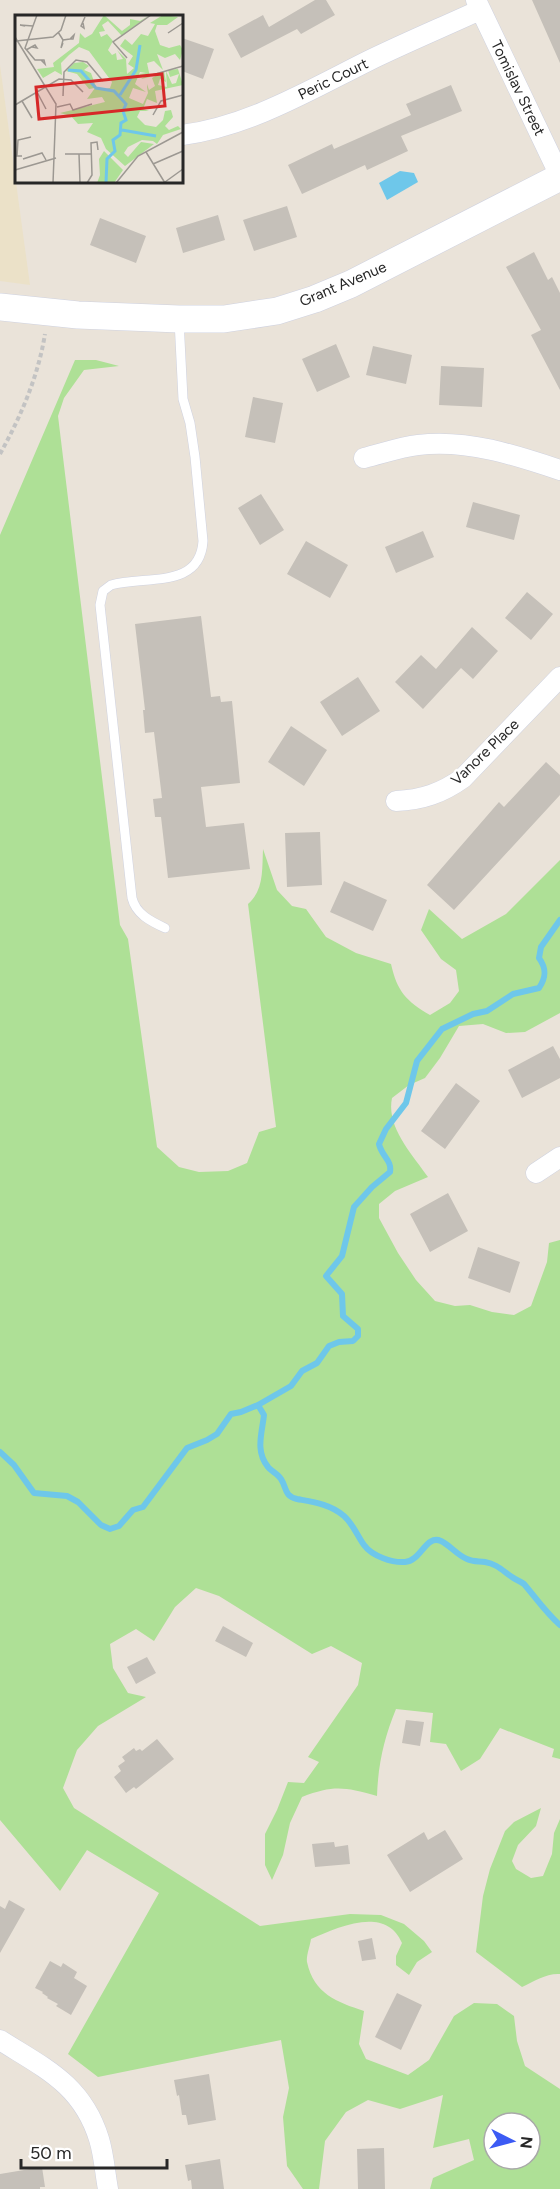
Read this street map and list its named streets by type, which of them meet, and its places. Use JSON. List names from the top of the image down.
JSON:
{
  "streets": {
    "street": [
      "Peric Court",
      "Tomislav Street",
      "Grant Avenue",
      "Vanore Place"
    ]
  },
  "crossings": [
    ["Peric Court", "Tomislav Street"],
    ["Tomislav Street", "Grant Avenue"]
  ],
  "scale_bar": "50 m",
  "north": "right"
}
